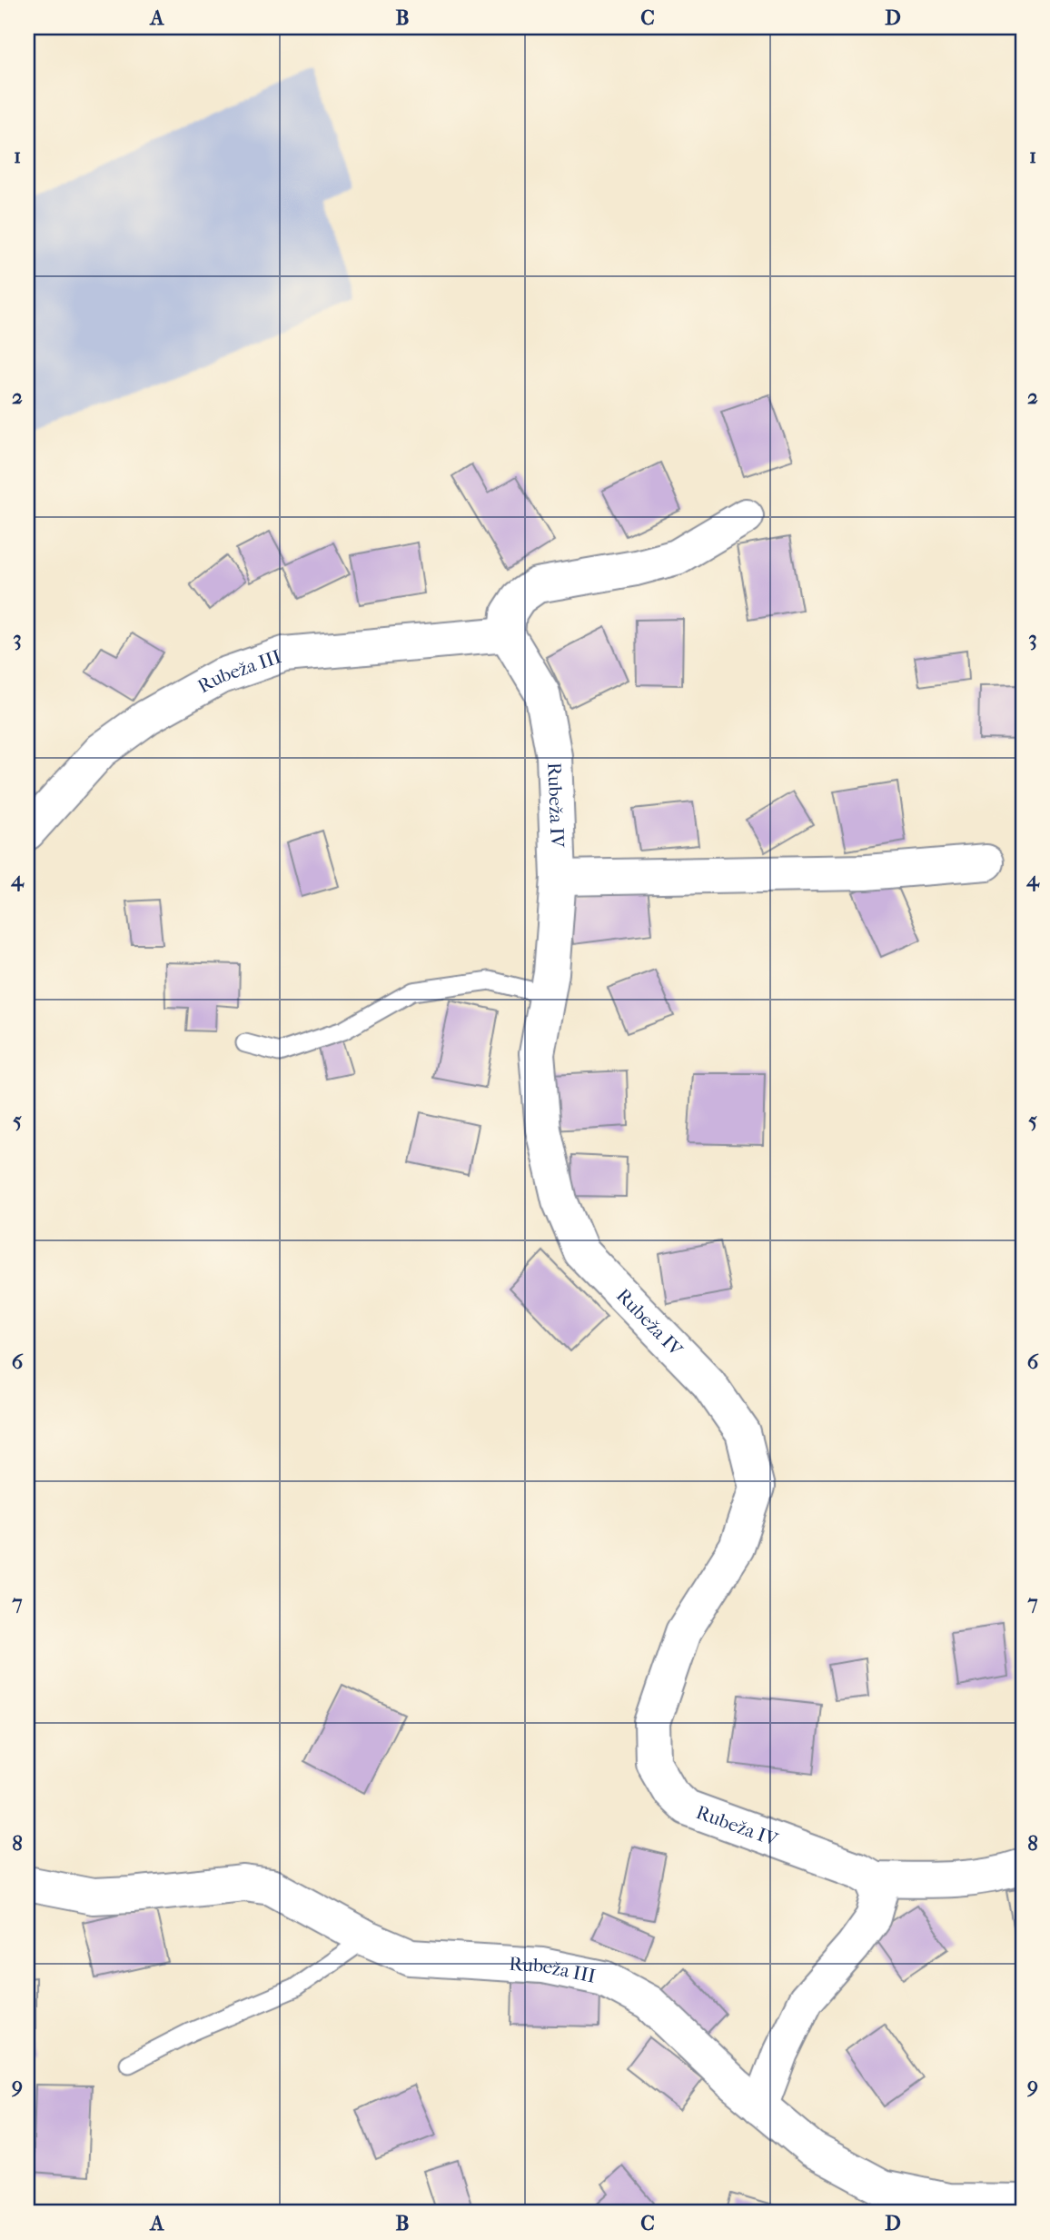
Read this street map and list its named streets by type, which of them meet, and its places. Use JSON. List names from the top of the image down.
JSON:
{
  "streets": {
    "street": ["Rubeža III", "Rubeža IV"]
  },
  "crossings": [
    ["Rubeža III", "Rubeža IV"]
  ],
  "grid": {
    "columns": [
      "A",
      "B",
      "C",
      "D"
    ],
    "rows": [
      "1",
      "2",
      "3",
      "4",
      "5",
      "6",
      "7",
      "8",
      "9"
    ]
  }
}
